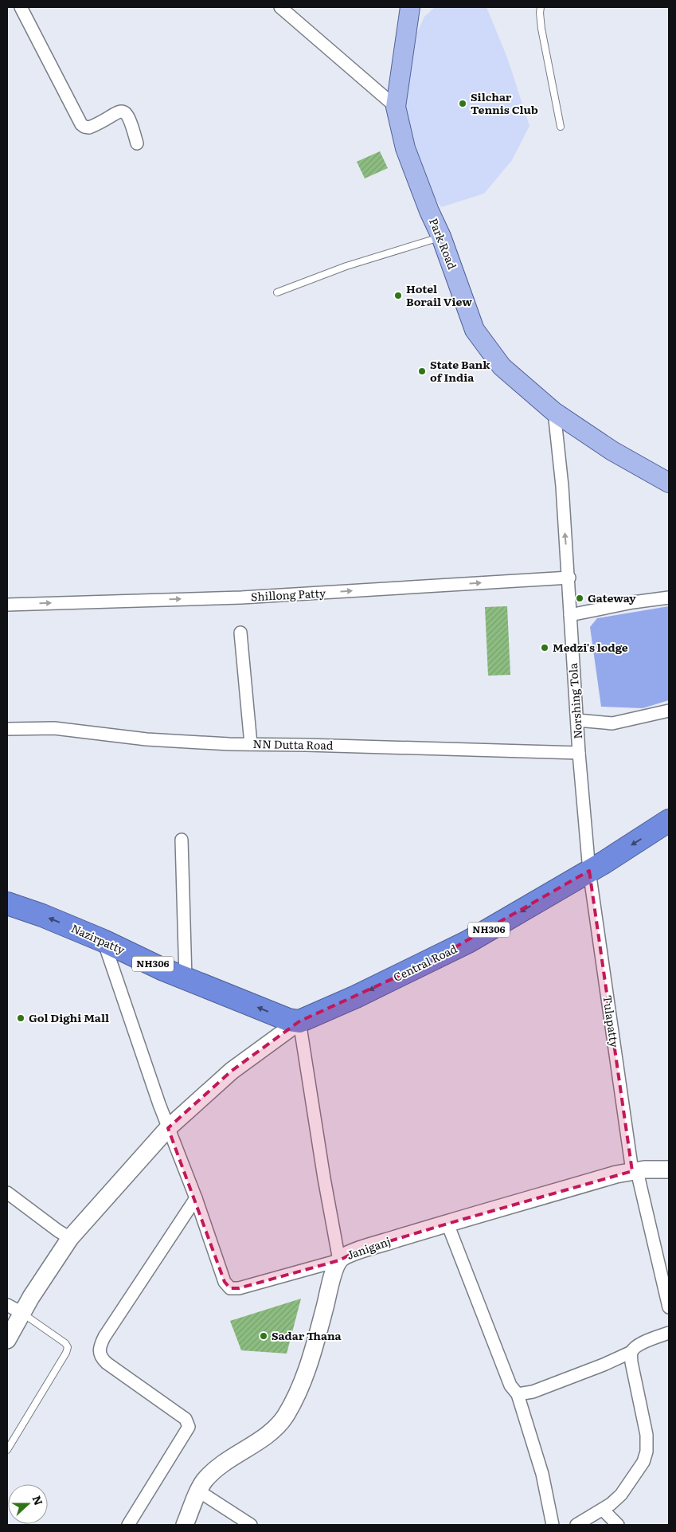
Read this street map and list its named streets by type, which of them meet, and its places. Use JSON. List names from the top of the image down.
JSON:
{
  "streets": {
    "highway": ["NH306", "Nazirpatty", "Central Road"],
    "main road": ["Park Road"],
    "street": [
      "Shillong Patty",
      "Norshing Tola",
      "NN Dutta Road",
      "Tulapatty",
      "Janiganj"
    ]
  },
  "crossings": [
    ["Park Road", "Norshing Tola"],
    ["Shillong Patty", "Norshing Tola"],
    ["Norshing Tola", "NN Dutta Road"],
    ["Norshing Tola", "Central Road"],
    ["Norshing Tola", "Tulapatty"],
    ["Nazirpatty", "Central Road"],
    ["Nazirpatty", "Janiganj"],
    ["Central Road", "Tulapatty"],
    ["Central Road", "Janiganj"],
    ["Tulapatty", "Janiganj"]
  ],
  "one_way": [
    "Shillong Patty",
    "Norshing Tola",
    "Nazirpatty",
    "Central Road"
  ],
  "places": [
    "Silchar Tennis Club",
    "Hotel Borail View",
    "State Bank of India",
    "Gateway",
    "Medzi's lodge",
    "Gol Dighi Mall",
    "Sadar Thana"
  ],
  "north": "right"
}
